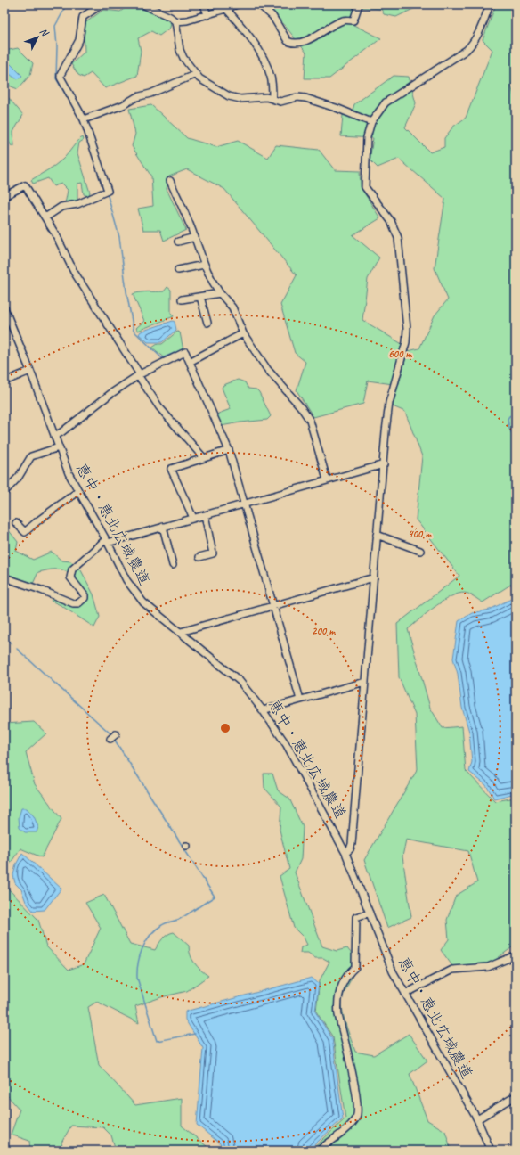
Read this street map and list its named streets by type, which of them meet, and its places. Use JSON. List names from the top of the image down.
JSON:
{
  "streets": {
    "street": ["恵中・恵北広域農道"]
  },
  "north": "top right",
  "rings": ["600 m", "400 m", "200 m"]
}
